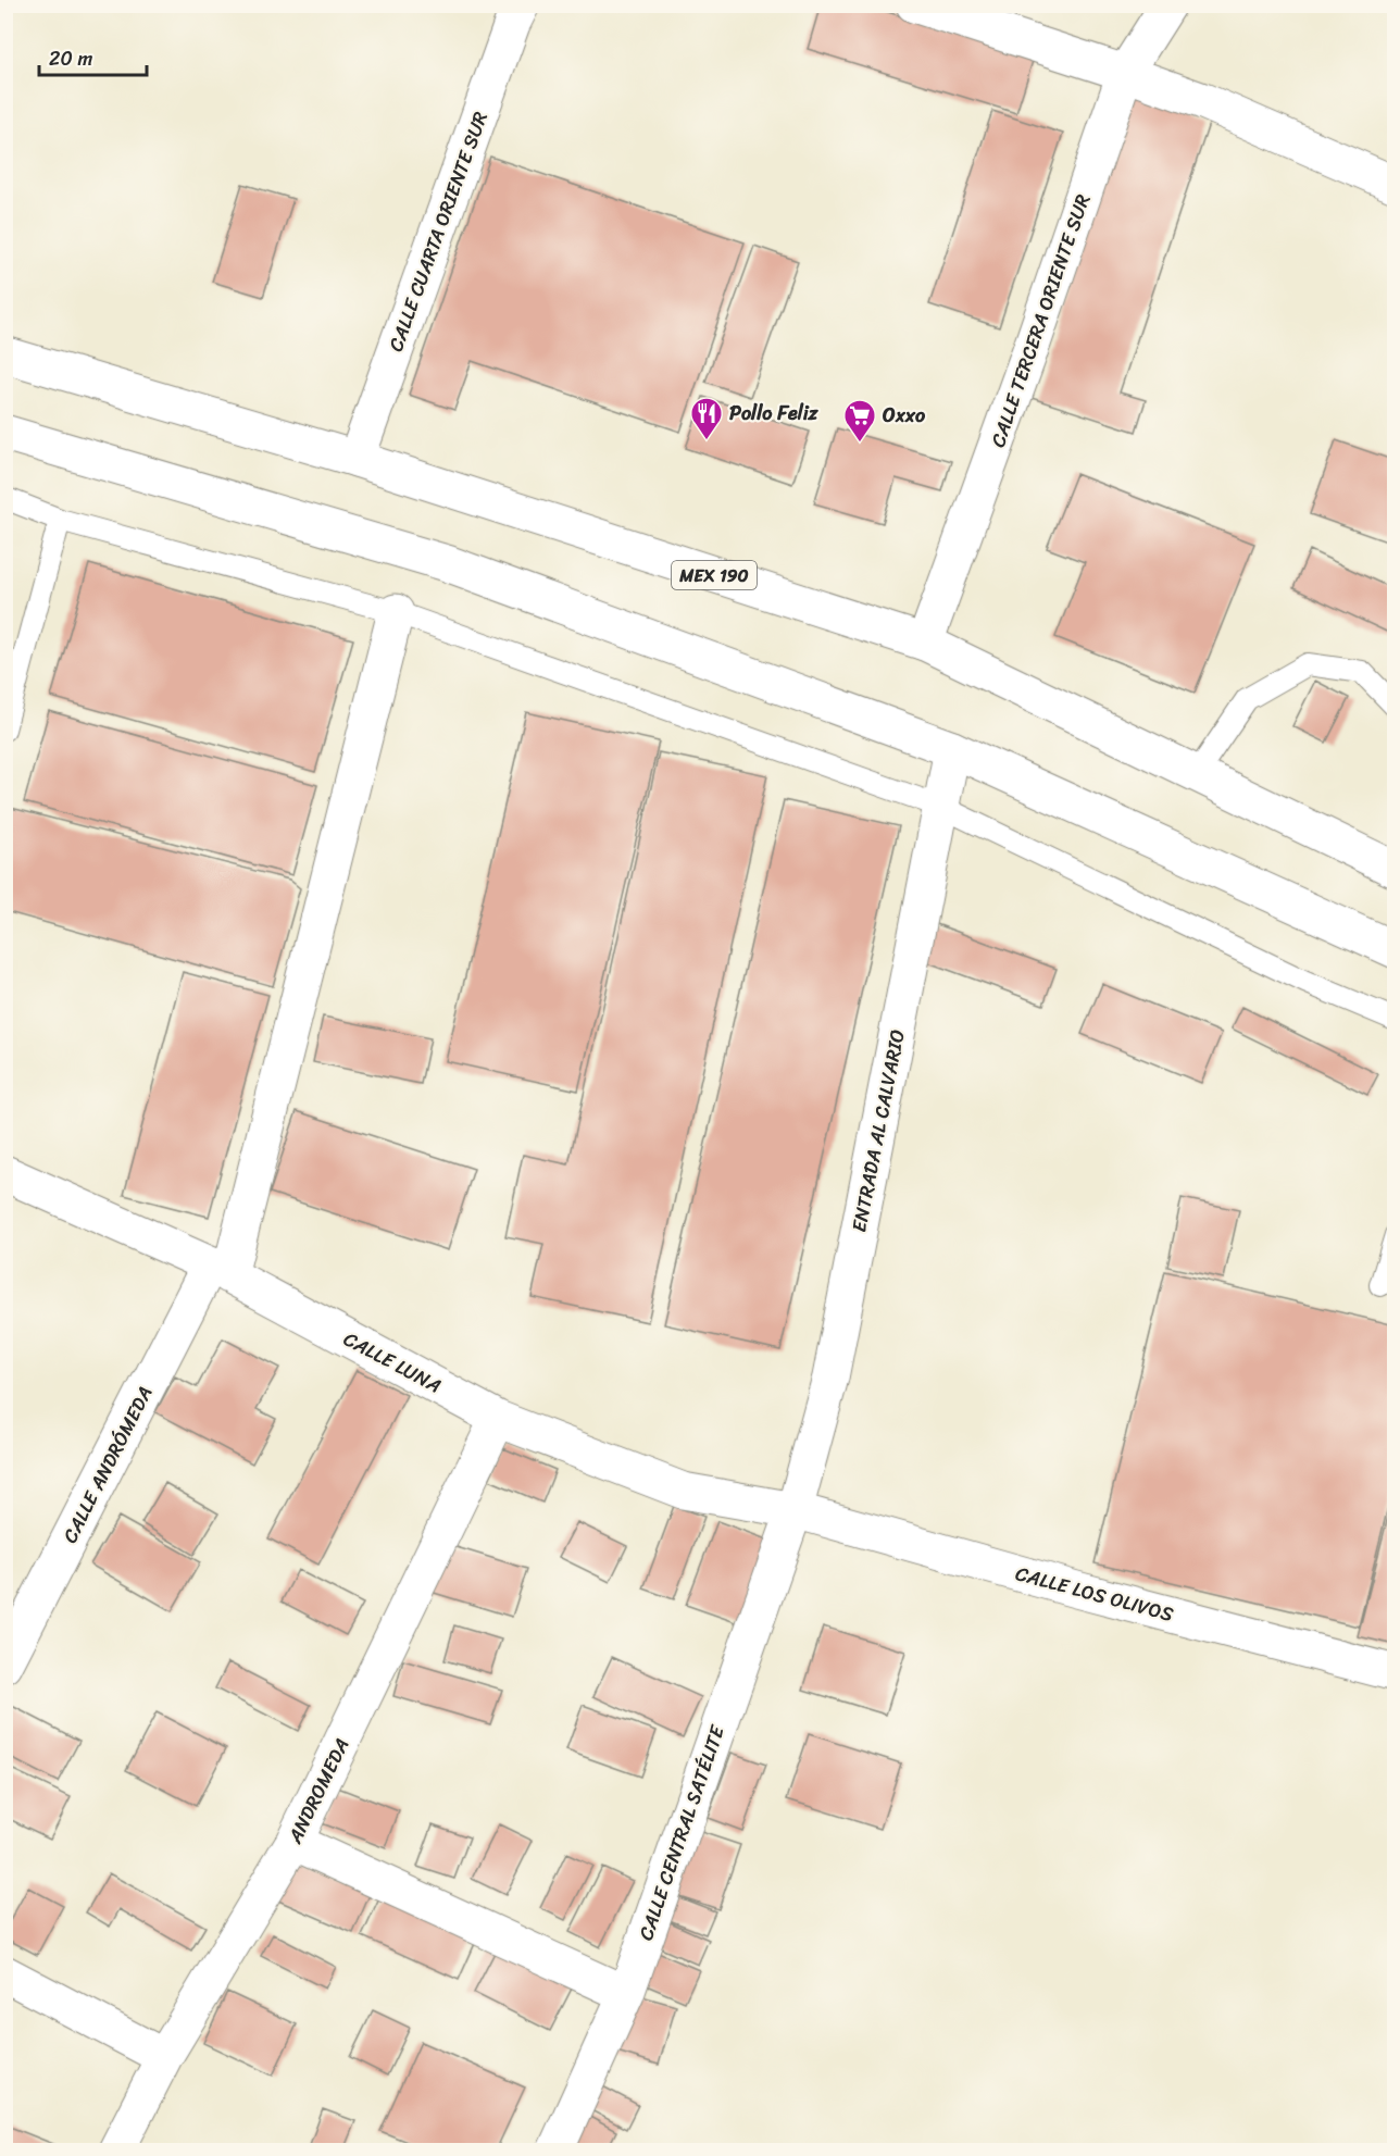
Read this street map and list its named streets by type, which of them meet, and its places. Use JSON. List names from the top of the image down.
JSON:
{
  "streets": {
    "street": [
      "CALLE CUARTA ORIENTE SUR",
      "CALLE TERCERA ORIENTE SUR",
      "MEX 190",
      "ENTRADA AL CALVARIO",
      "CALLE LUNA",
      "CALLE ANDRÓMEDA",
      "CALLE LOS OLIVOS",
      "ANDROMEDA",
      "CALLE CENTRAL SATÉLITE"
    ]
  },
  "crossings": [
    ["CALLE CUARTA ORIENTE SUR", "MEX 190"],
    ["CALLE TERCERA ORIENTE SUR", "MEX 190"],
    ["ENTRADA AL CALVARIO", "CALLE LUNA"],
    ["ENTRADA AL CALVARIO", "CALLE LOS OLIVOS"],
    ["ENTRADA AL CALVARIO", "CALLE CENTRAL SATÉLITE"],
    ["CALLE LUNA", "CALLE ANDRÓMEDA"],
    ["CALLE LUNA", "CALLE LOS OLIVOS"],
    ["CALLE LUNA", "ANDROMEDA"],
    ["CALLE LUNA", "CALLE CENTRAL SATÉLITE"],
    ["CALLE LOS OLIVOS", "CALLE CENTRAL SATÉLITE"]
  ],
  "places": {
    "restaurant": ["Pollo Feliz"],
    "supermarket": ["Oxxo"]
  },
  "scale_bar": "20 m"
}
